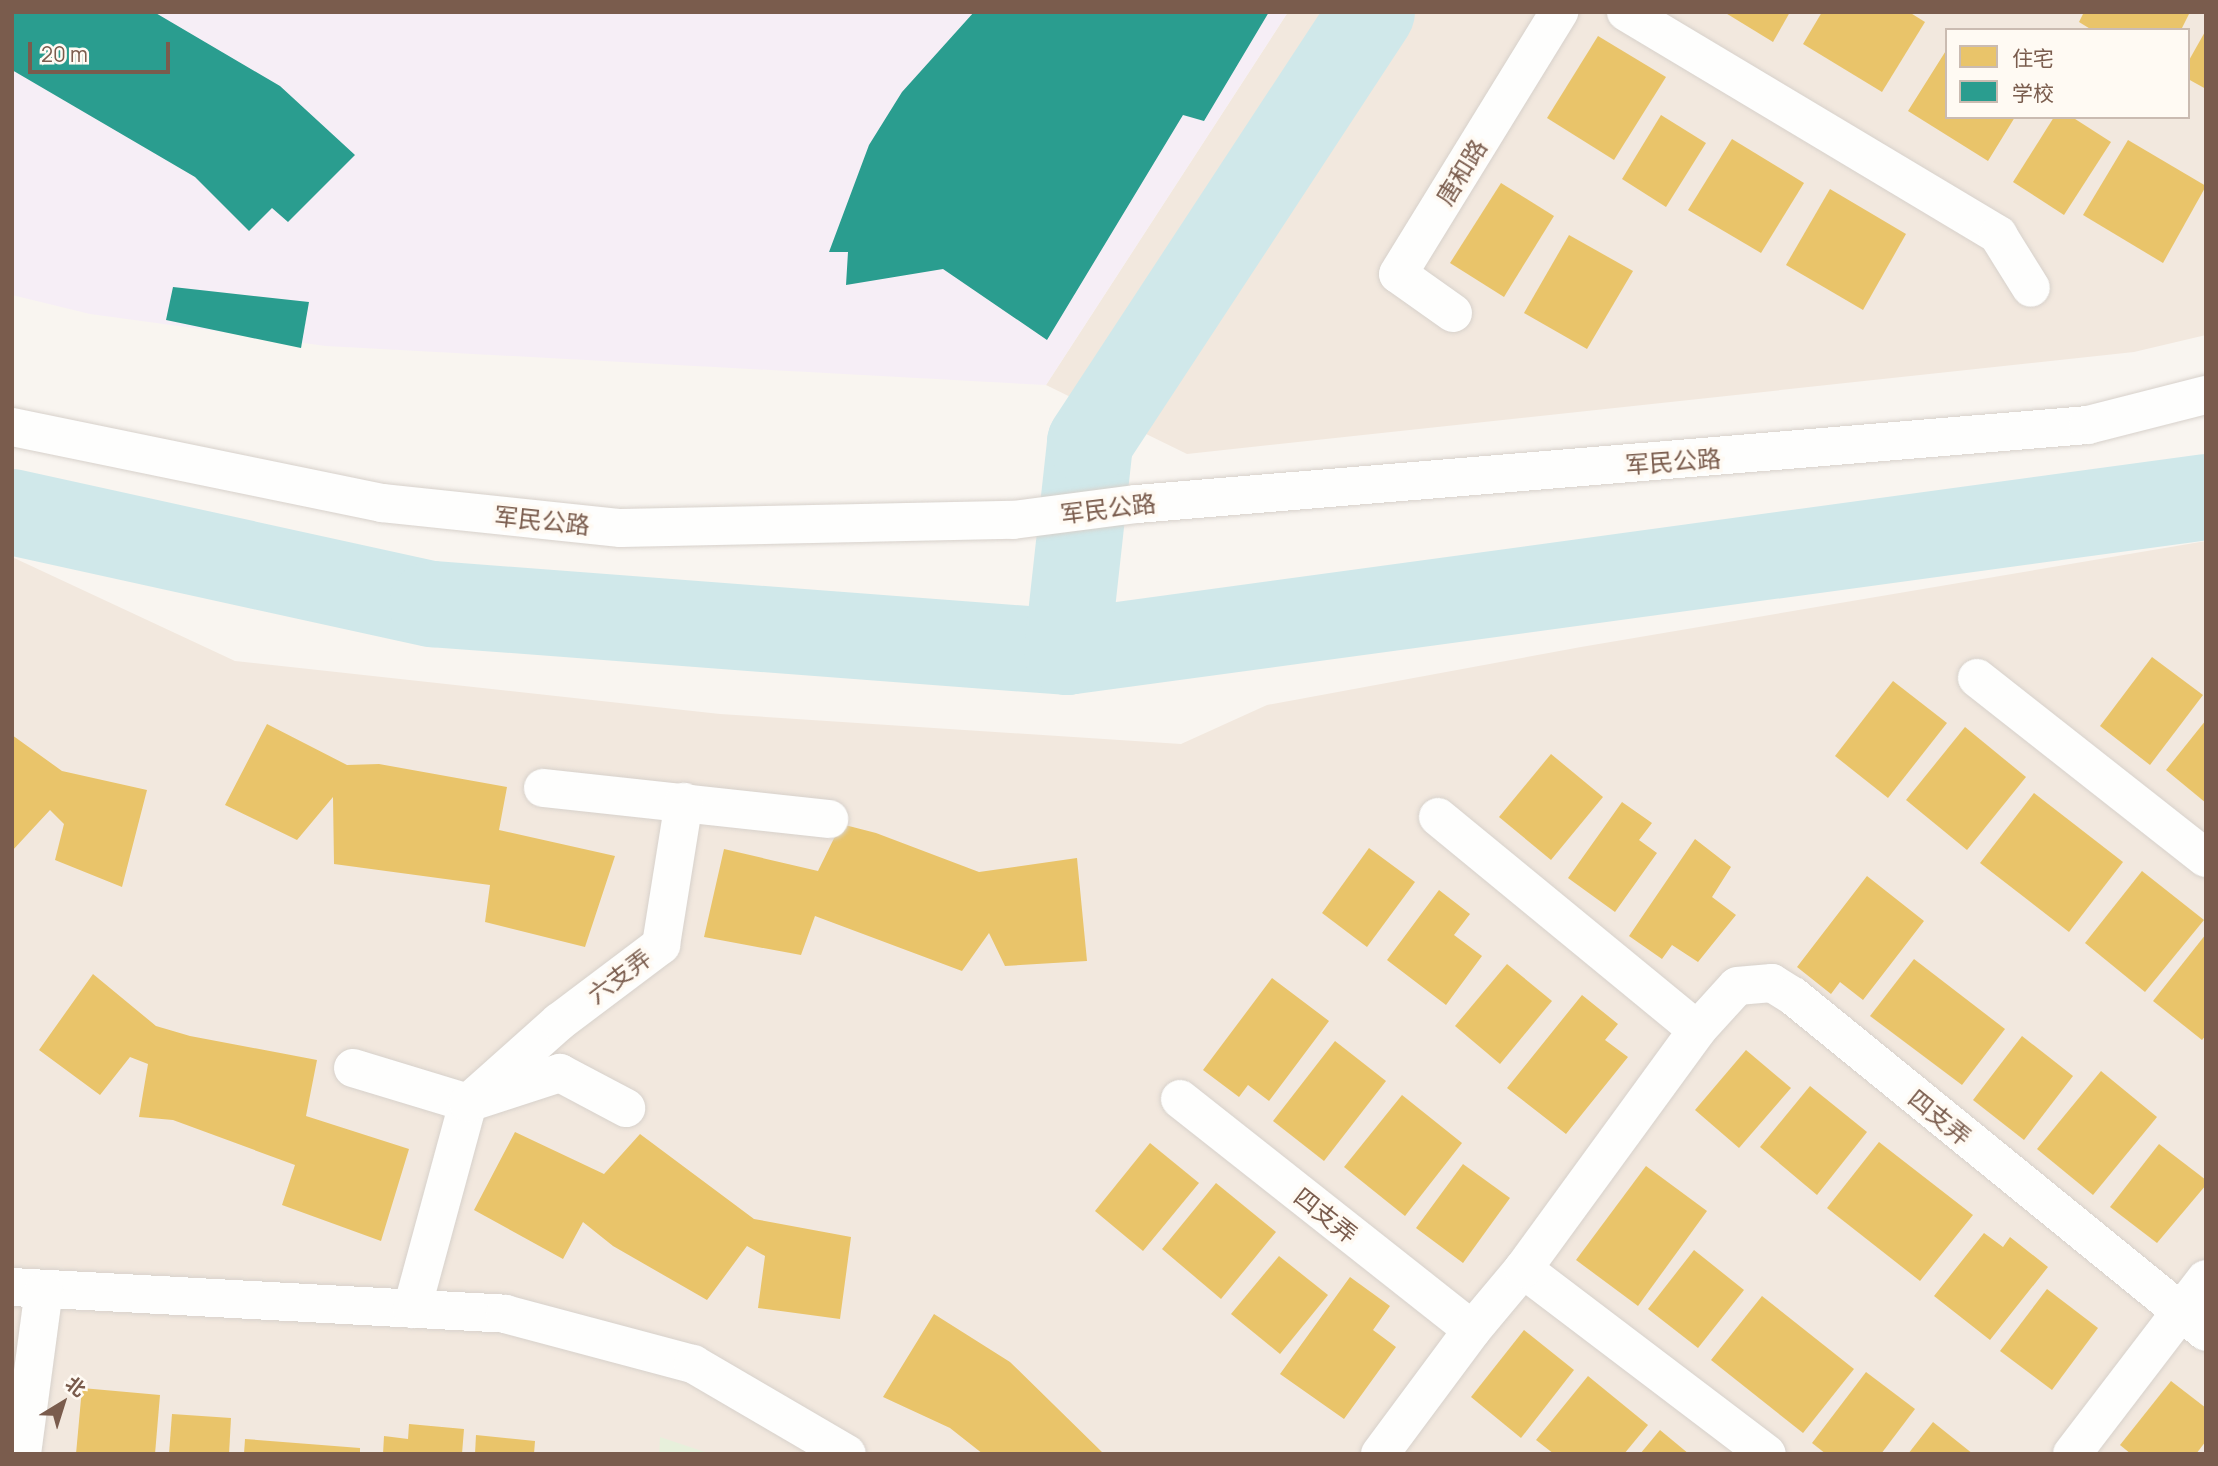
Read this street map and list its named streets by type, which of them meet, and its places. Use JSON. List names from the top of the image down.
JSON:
{
  "streets": {
    "street": [
      "唐和路",
      "军民公路",
      "六支弄",
      "四支弄"
    ]
  },
  "legend": ["住宅", "学校"],
  "scale_bar": "20 m",
  "north": "top right"
}
